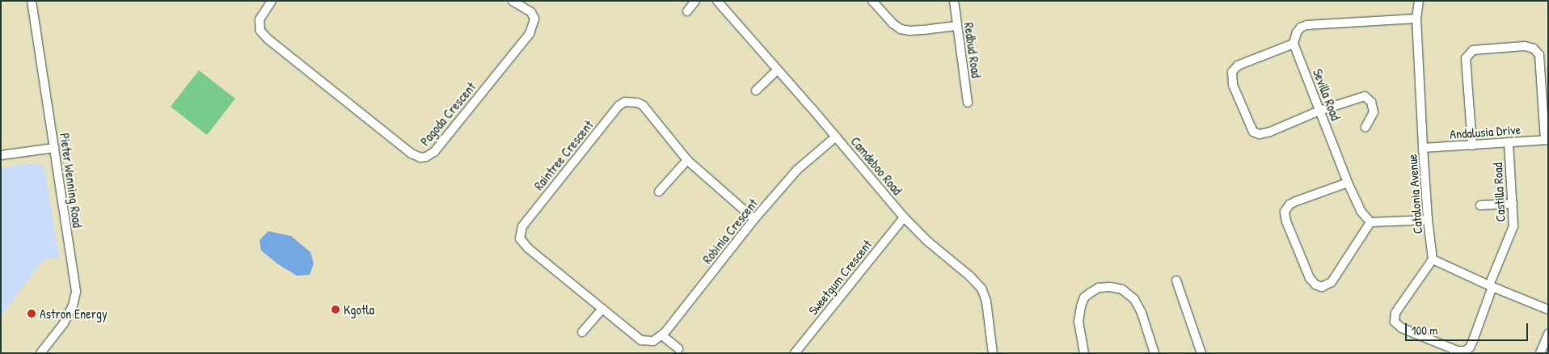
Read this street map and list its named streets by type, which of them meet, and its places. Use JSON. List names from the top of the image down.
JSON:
{
  "streets": {
    "street": [
      "Redbud Road",
      "Sevilla Road",
      "Pagoda Crescent",
      "Andalusia Drive",
      "Raintree Crescent",
      "Camdeboo Road",
      "Pieter Wenning Road",
      "Castilla Road",
      "Catalonia Avenue",
      "Robinia Crescent",
      "Sweetgum Crescent"
    ]
  },
  "crossings": [
    ["Andalusia Drive", "Castilla Road"],
    ["Andalusia Drive", "Catalonia Avenue"],
    ["Raintree Crescent", "Robinia Crescent"],
    ["Camdeboo Road", "Robinia Crescent"],
    ["Camdeboo Road", "Sweetgum Crescent"],
    ["Castilla Road", "Catalonia Avenue"]
  ],
  "places": ["Kgotla", "Astron Energy"],
  "scale_bar": "100 m"
}
